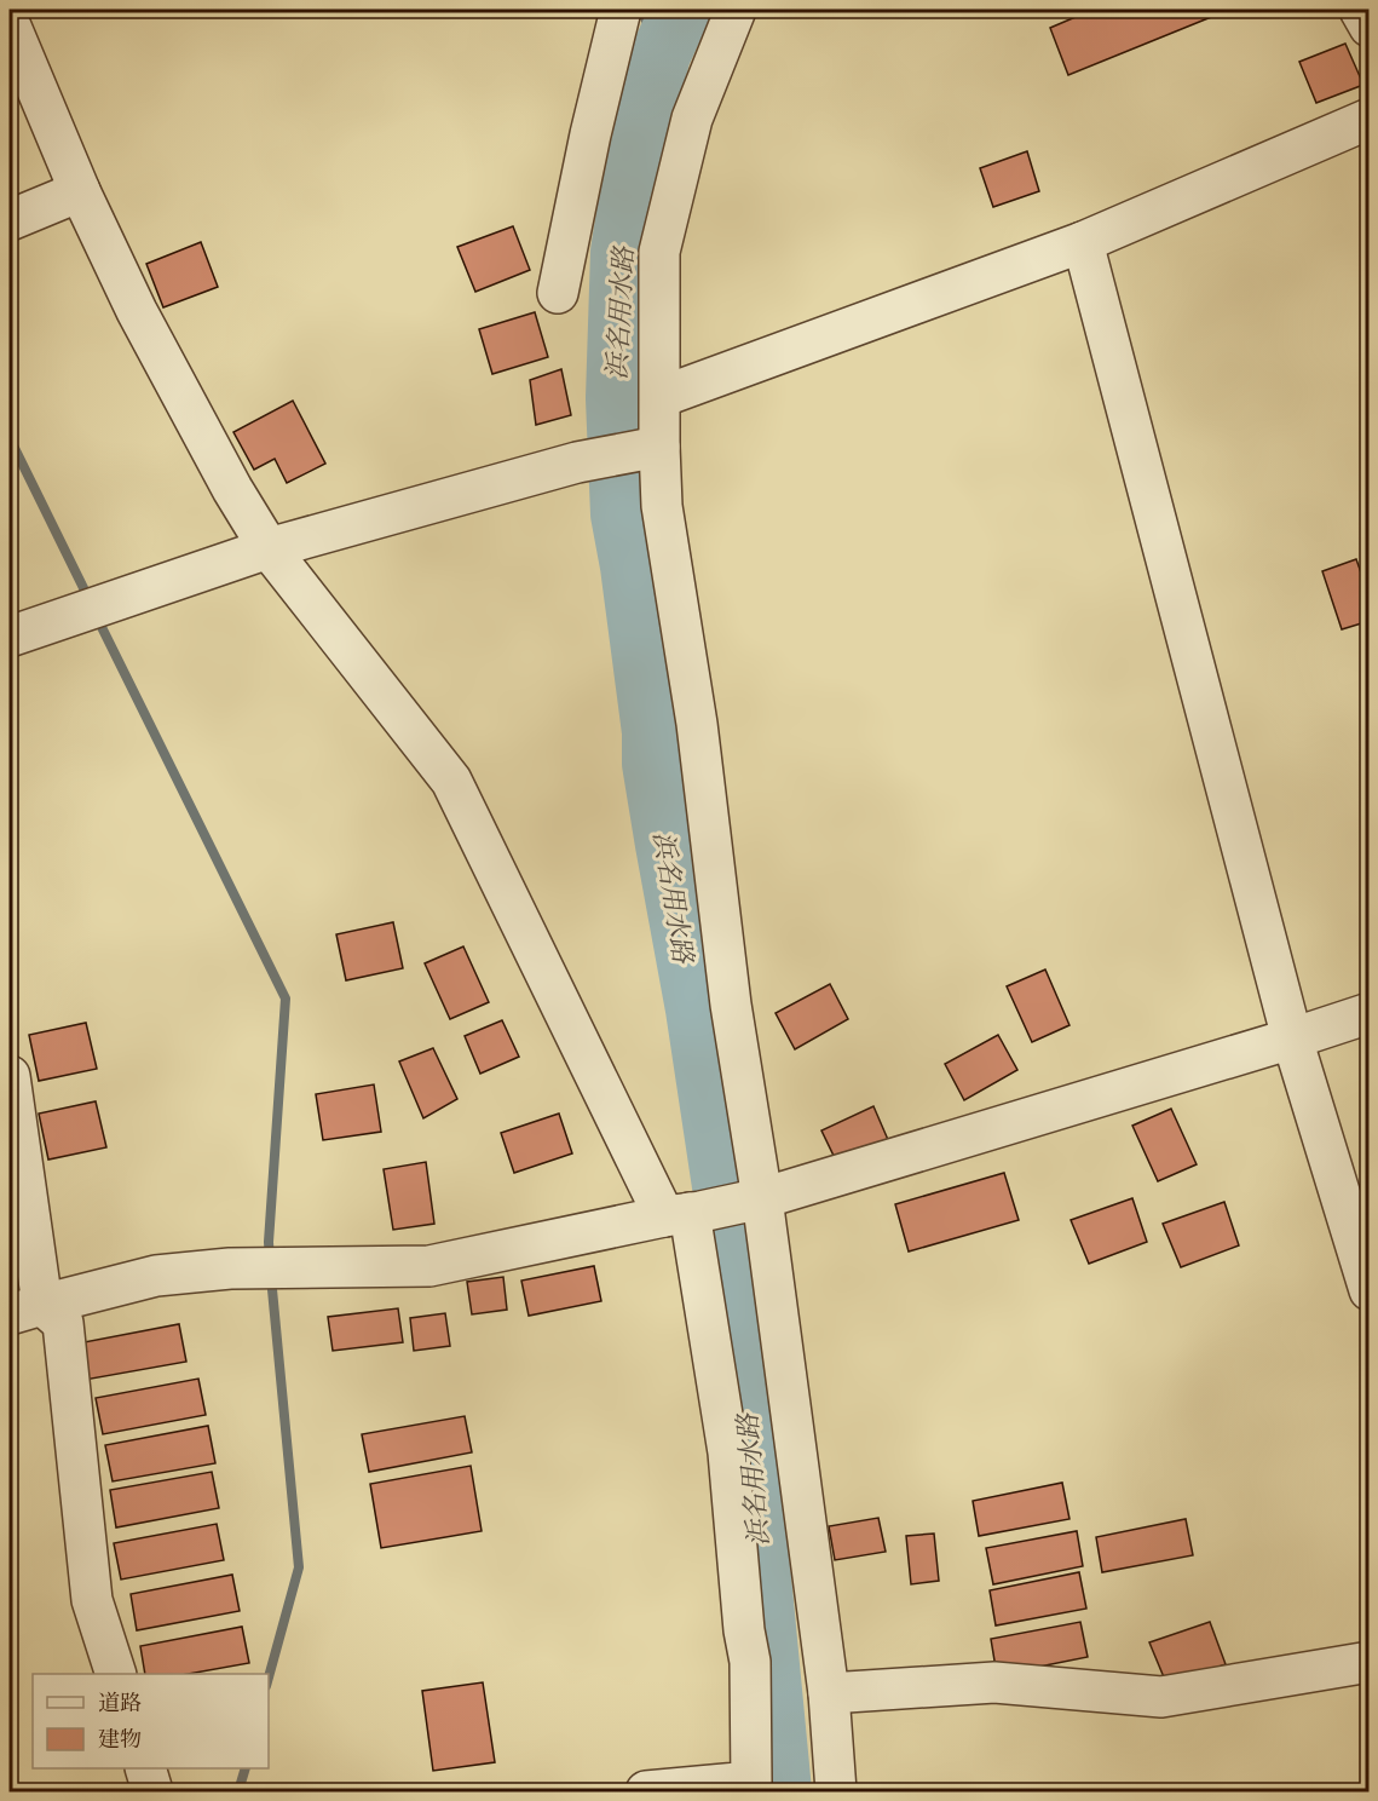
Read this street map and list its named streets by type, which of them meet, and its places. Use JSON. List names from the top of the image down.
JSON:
{
  "water": ["浜名用水路"],
  "legend": ["道路", "建物"]
}
